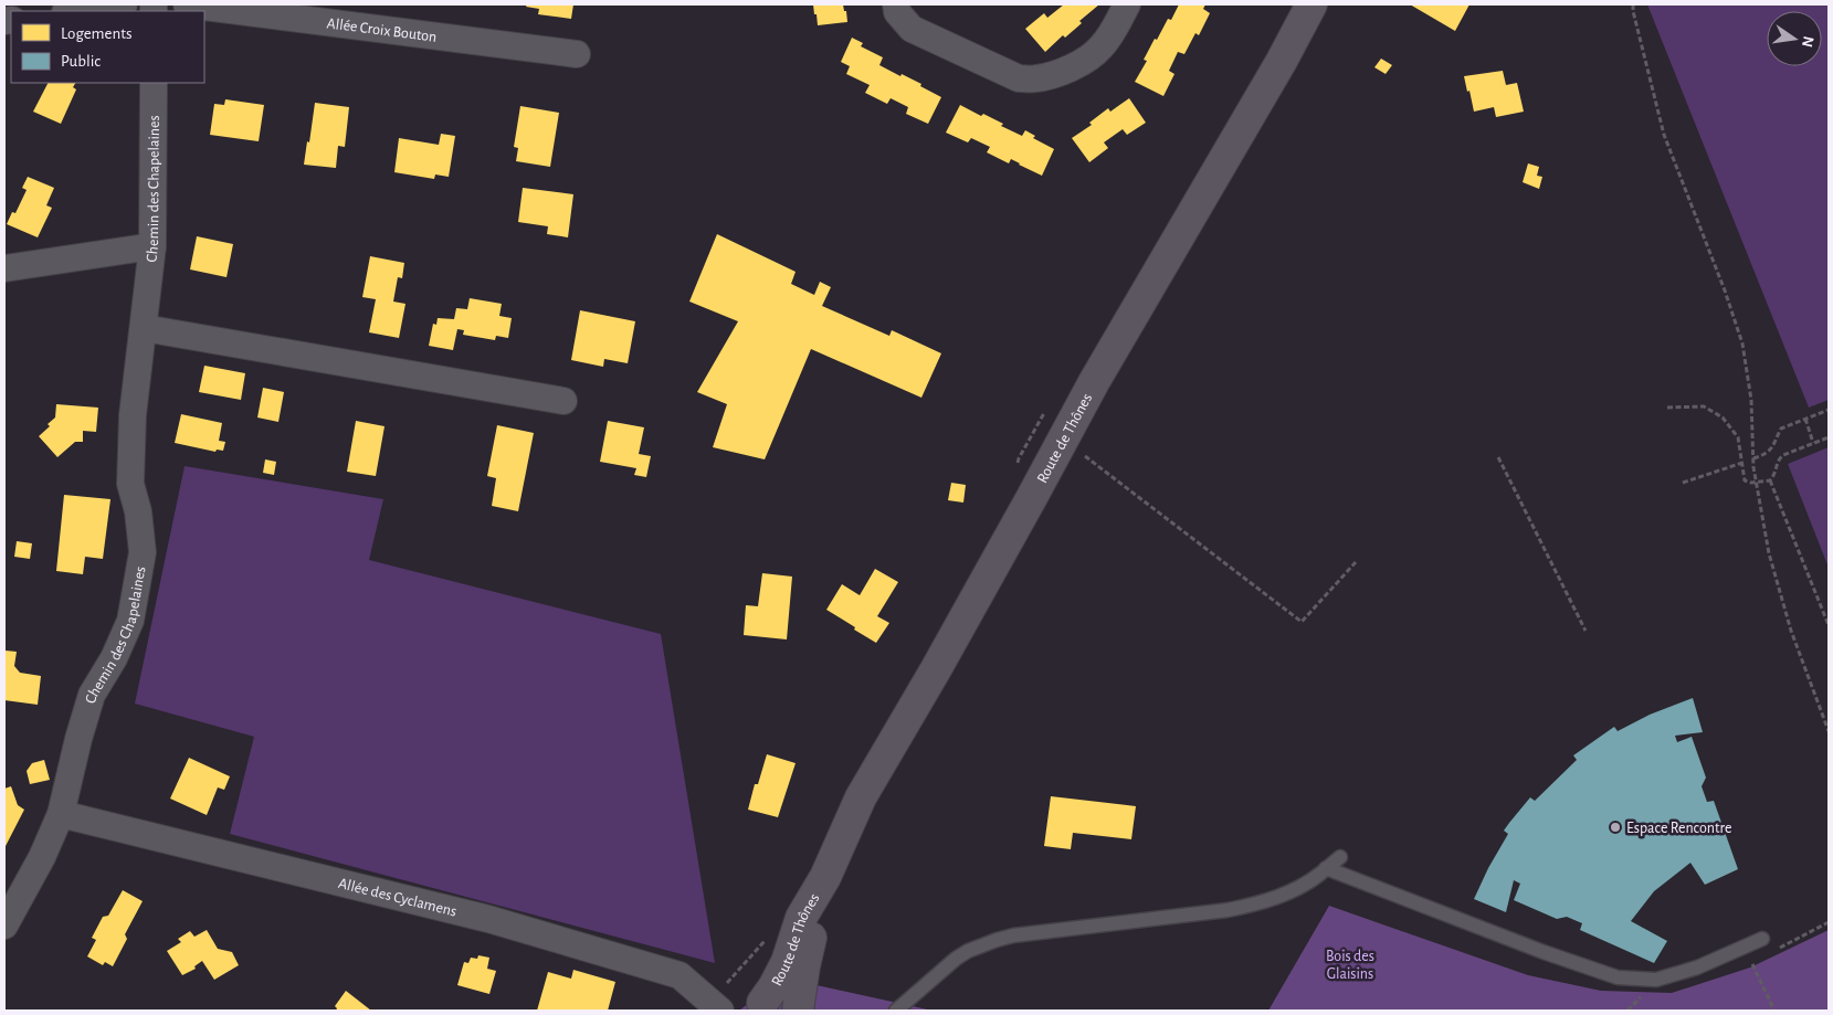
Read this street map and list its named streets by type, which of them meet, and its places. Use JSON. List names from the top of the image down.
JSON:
{
  "streets": {
    "main road": ["Route de Thônes"],
    "street": ["Allée Croix Bouton", "Chemin des Chapelaines", "Allée des Cyclamens"]
  },
  "crossings": [
    ["Chemin des Chapelaines", "Allée des Cyclamens"]
  ],
  "parks": ["Bois des Glaisins"],
  "places": ["Espace Rencontre"],
  "legend": ["Logements", "Public"],
  "north": "right"
}
